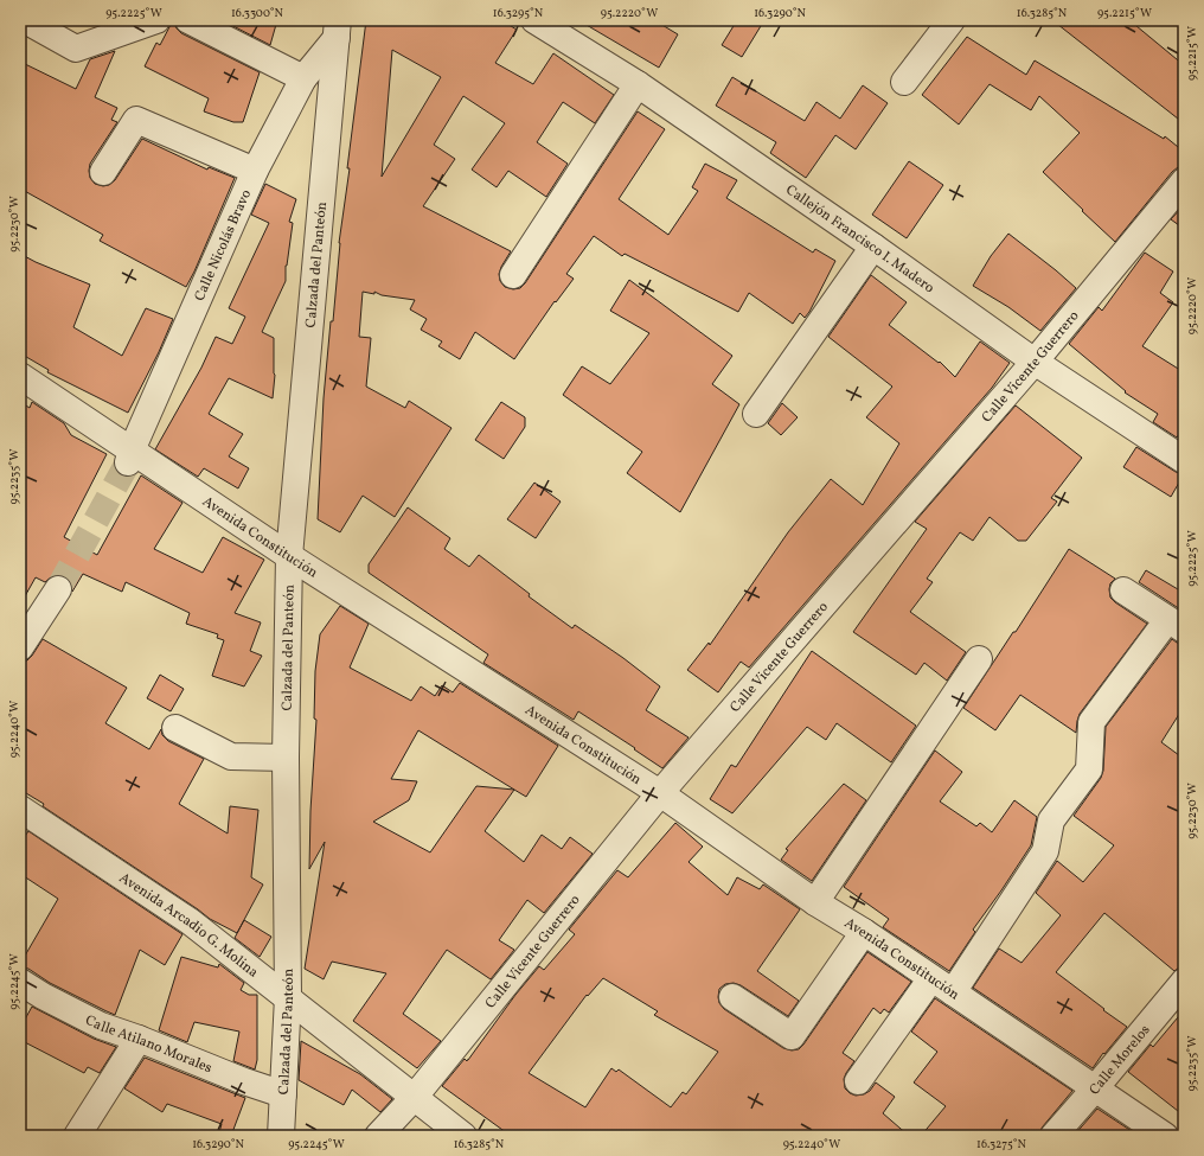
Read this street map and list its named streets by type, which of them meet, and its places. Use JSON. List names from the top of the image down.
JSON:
{
  "streets": {
    "street": [
      "Callejón Francisco I. Madero",
      "Calle Nicolás Bravo",
      "Calzada del Panteón",
      "Calle Vicente Guerrero",
      "Avenida Constitución",
      "Avenida Arcadio G. Molina",
      "Calle Atilano Morales",
      "Calle Morelos"
    ]
  },
  "crossings": [
    ["Callejón Francisco I. Madero", "Calle Vicente Guerrero"],
    ["Calle Nicolás Bravo", "Calzada del Panteón"],
    ["Calle Nicolás Bravo", "Avenida Constitución"],
    ["Calzada del Panteón", "Avenida Constitución"],
    ["Calzada del Panteón", "Avenida Arcadio G. Molina"],
    ["Calzada del Panteón", "Calle Atilano Morales"],
    ["Calle Vicente Guerrero", "Avenida Constitución"],
    ["Calle Vicente Guerrero", "Avenida Arcadio G. Molina"],
    ["Avenida Constitución", "Calle Morelos"]
  ],
  "coordinates": [
    "95.2225°W",
    "16.3300°N",
    "16.3295°N",
    "95.2220°W",
    "16.3290°N",
    "16.3285°N",
    "95.2215°W",
    "95.2230°W",
    "95.2235°W",
    "95.2240°W",
    "95.2245°W",
    "16.3275°N"
  ]
}
